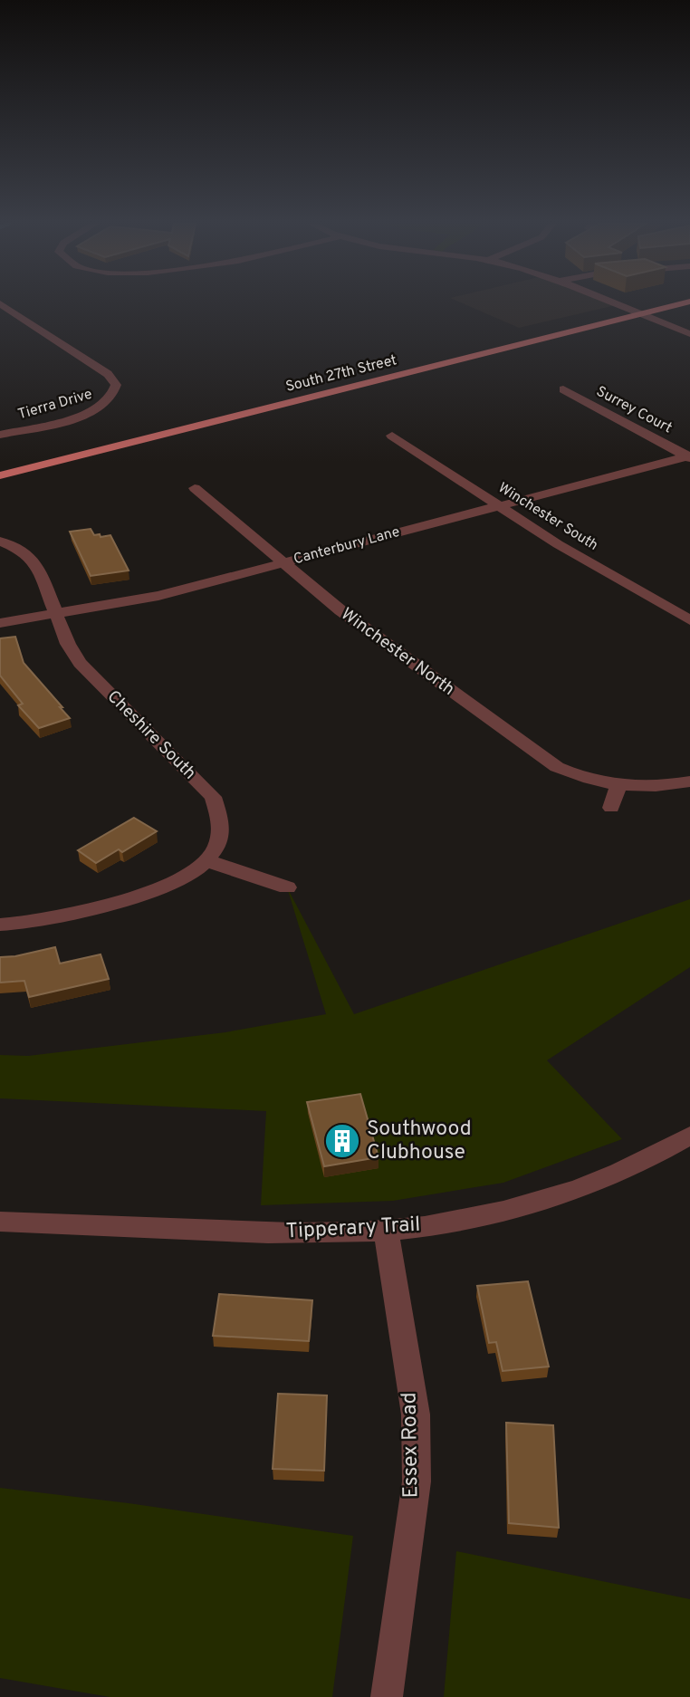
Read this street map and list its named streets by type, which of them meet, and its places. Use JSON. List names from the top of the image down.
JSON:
{
  "streets": {
    "main road": ["South 27th Street"],
    "street": [
      "Tierra Drive",
      "Surrey Court",
      "Winchester South",
      "Canterbury Lane",
      "Winchester North",
      "Cheshire South",
      "Tipperary Trail",
      "Essex Road"
    ]
  },
  "crossings": [
    ["Surrey Court", "Canterbury Lane"],
    ["Winchester South", "Canterbury Lane"],
    ["Canterbury Lane", "Winchester North"],
    ["Canterbury Lane", "Cheshire South"],
    ["Tipperary Trail", "Essex Road"]
  ],
  "places": {
    "building": ["Southwood Clubhouse"]
  }
}
